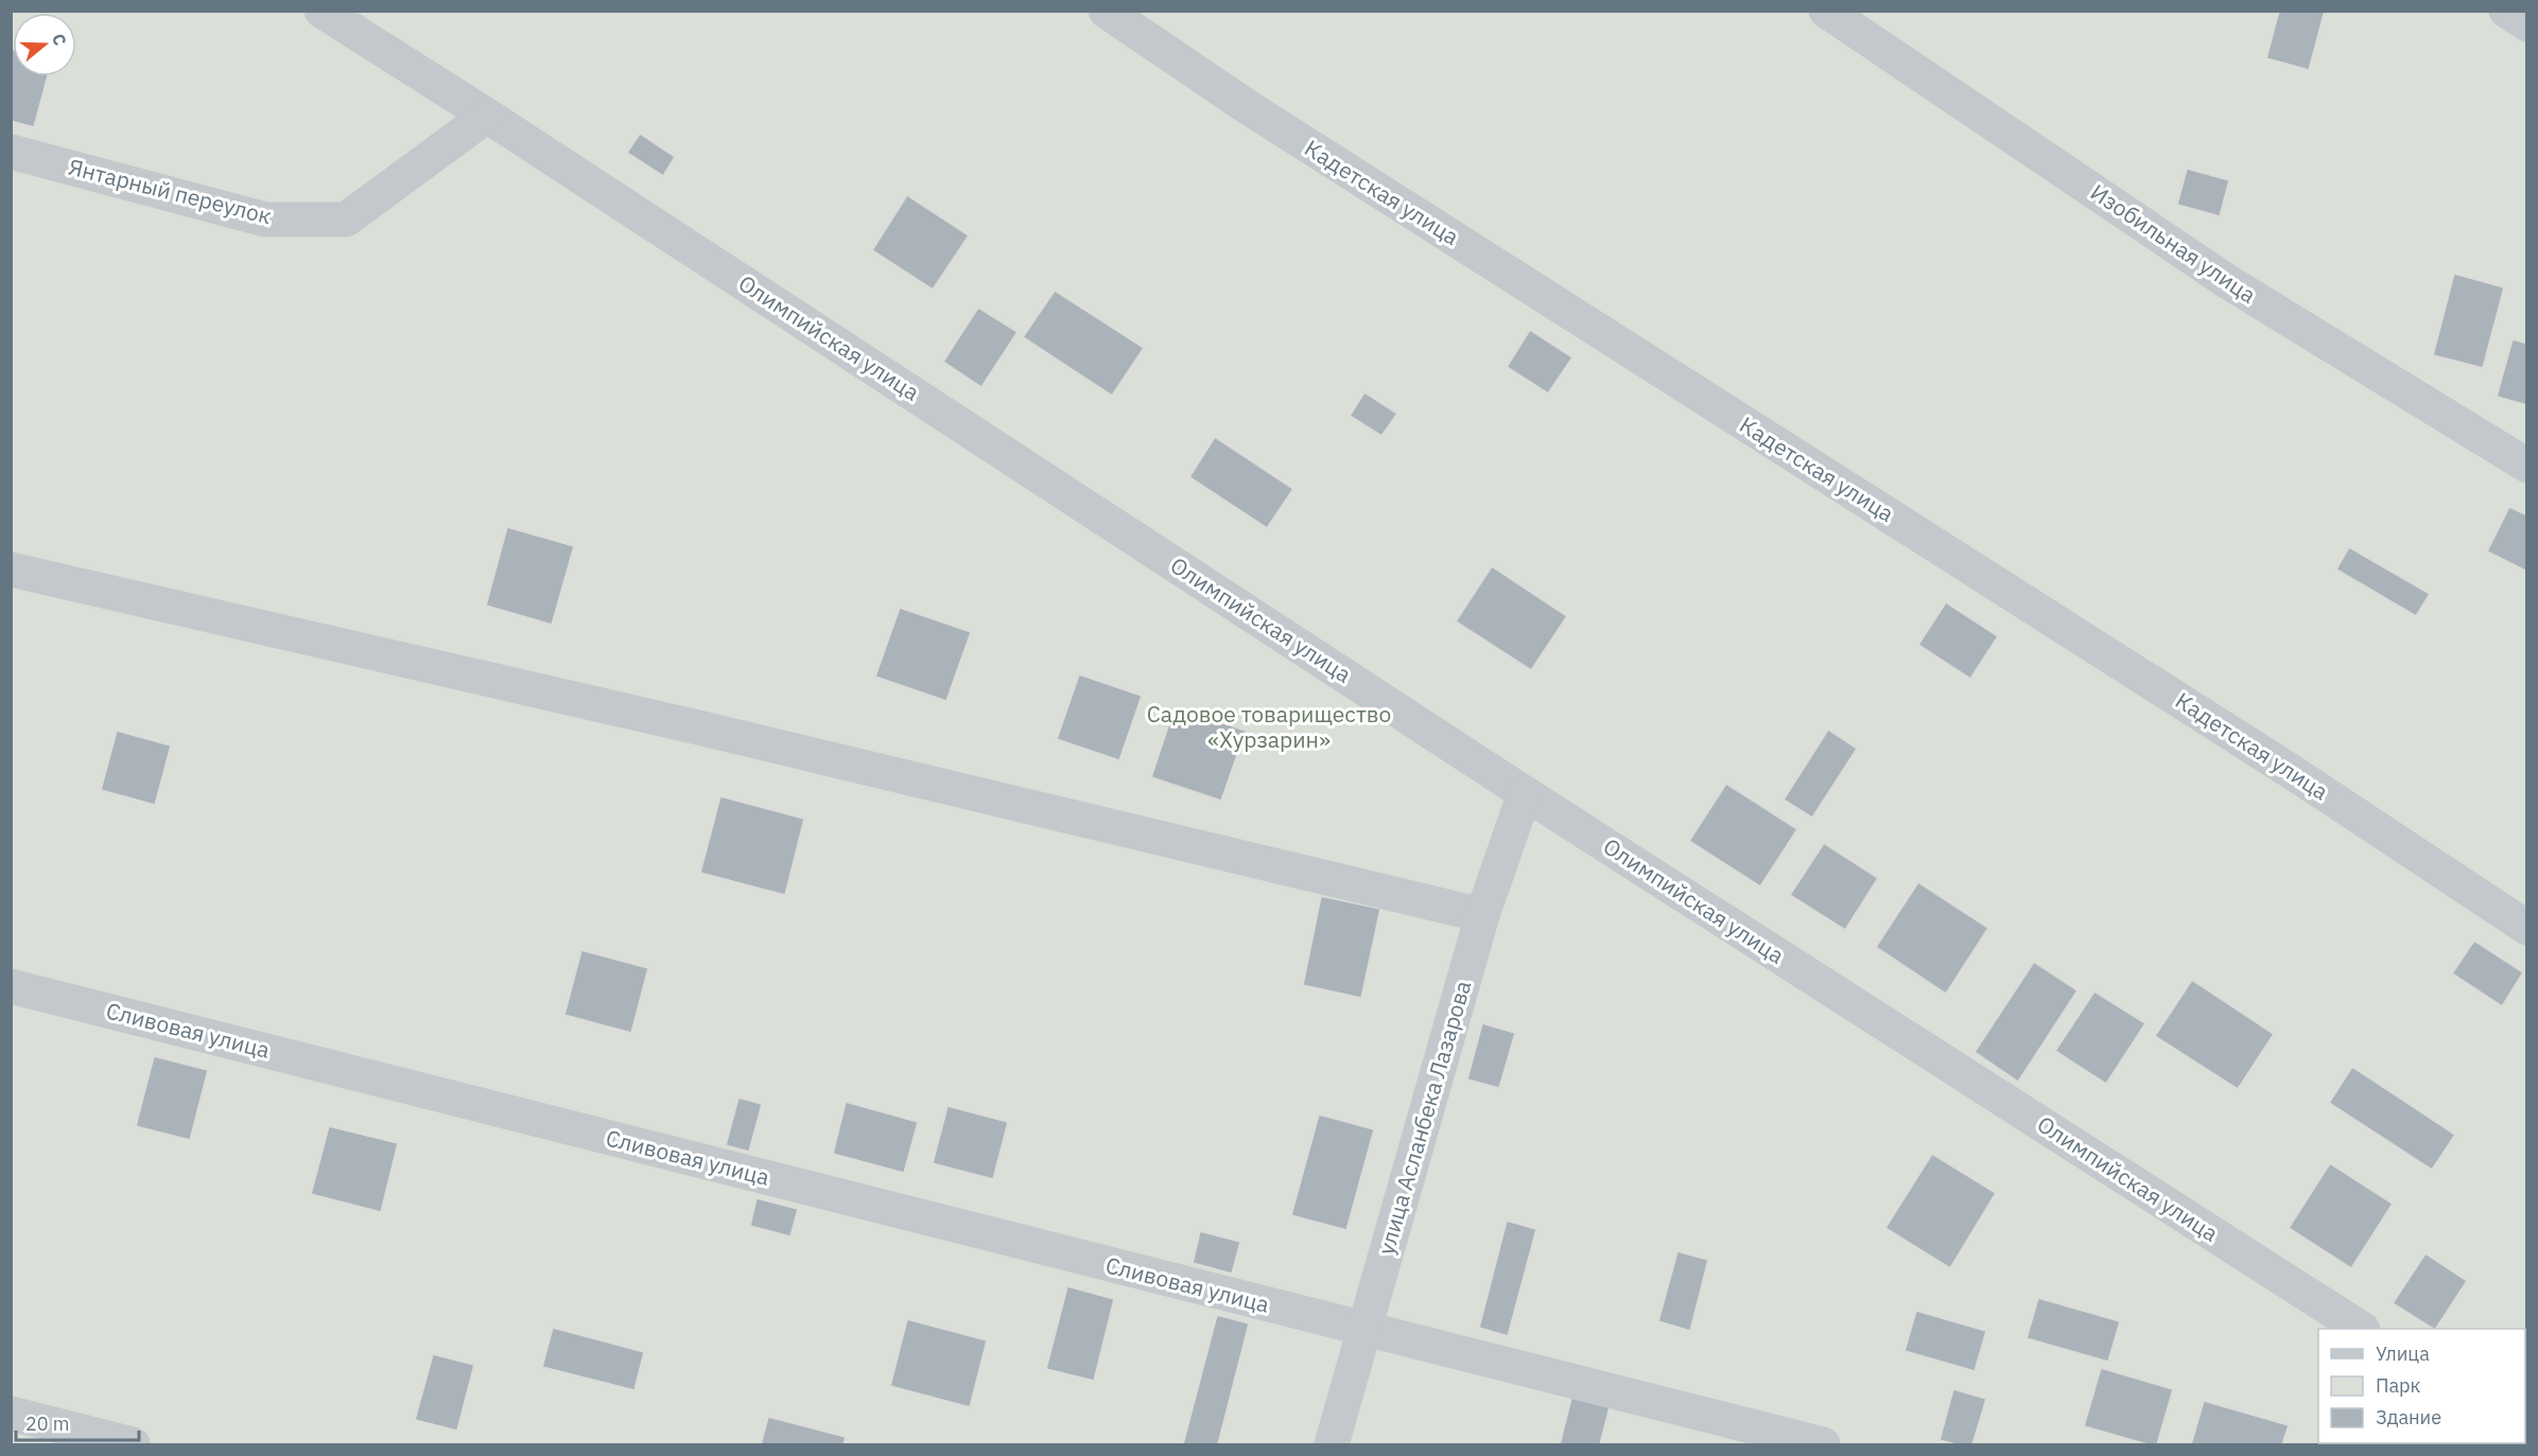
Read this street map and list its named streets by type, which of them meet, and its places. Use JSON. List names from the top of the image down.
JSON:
{
  "streets": {
    "street": [
      "Янтарный переулок",
      "Кадетская улица",
      "Изобильная улица",
      "Олимпийская улица",
      "Сливовая улица",
      "улица Асланбека Лазарова"
    ]
  },
  "crossings": [
    ["Янтарный переулок", "Олимпийская улица"],
    ["Олимпийская улица", "улица Асланбека Лазарова"],
    ["Сливовая улица", "улица Асланбека Лазарова"]
  ],
  "parks": ["Садовое товарищество «Хурзарин»"],
  "legend": ["Улица", "Парк", "Здание"],
  "scale_bar": "20 m",
  "north": "right"
}
